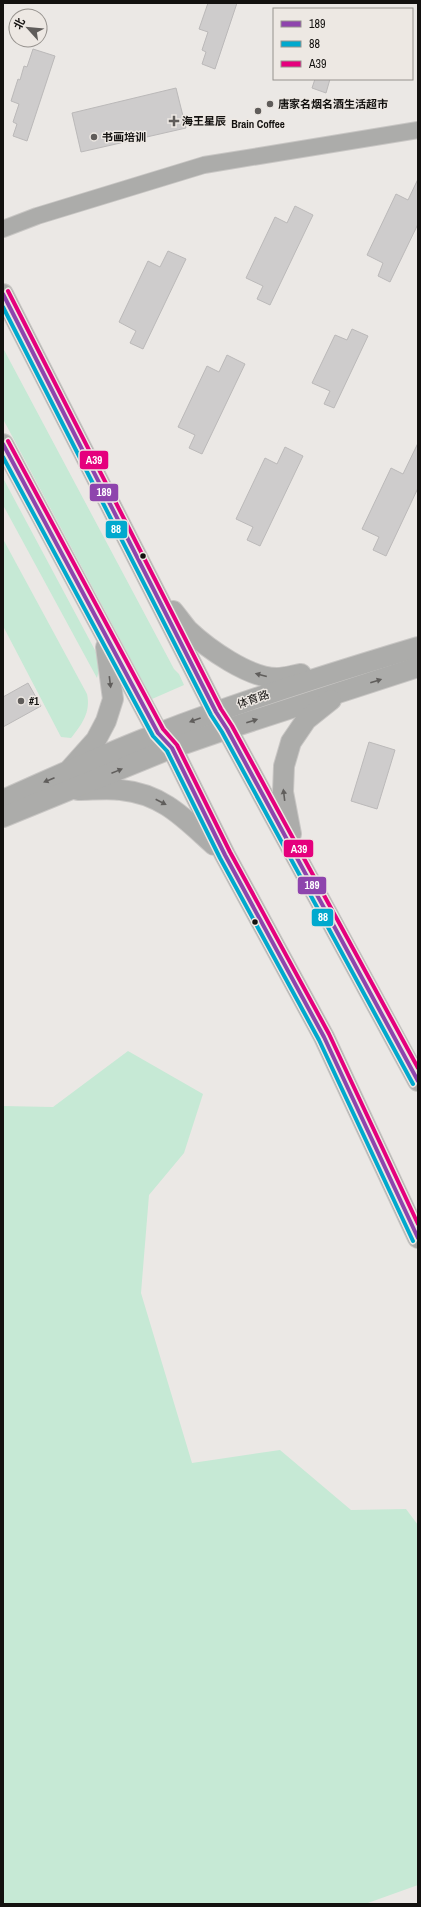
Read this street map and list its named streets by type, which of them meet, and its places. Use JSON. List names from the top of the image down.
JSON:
{
  "streets": {
    "street": ["体育路"]
  },
  "places": {
    "other": [
      "唐家名烟名酒生活超市",
      "Brain Coffee",
      "书画培训",
      "#1"
    ],
    "health": ["海王星辰"]
  },
  "lines": ["transit line A39", "transit line 189", "transit line 88"],
  "legend": ["189", "88", "A39"],
  "north": "top left"
}
